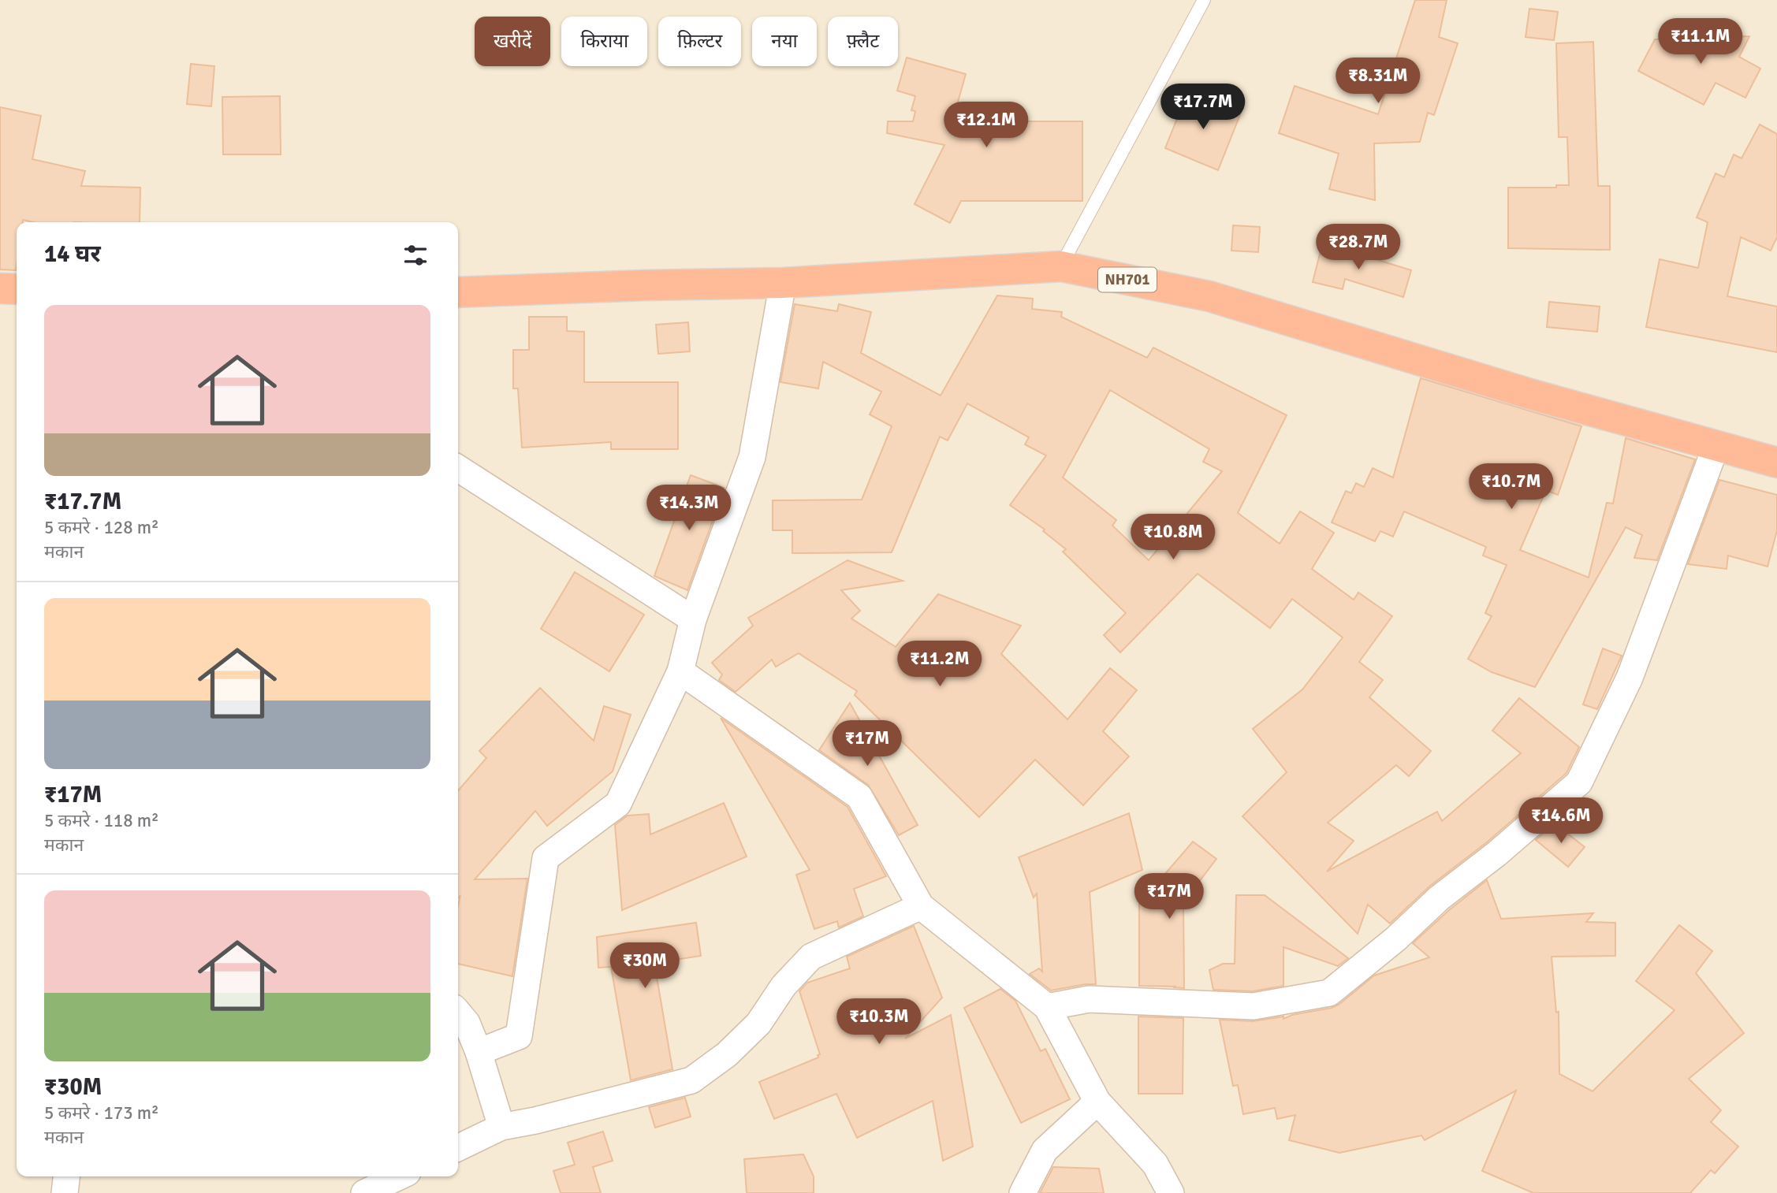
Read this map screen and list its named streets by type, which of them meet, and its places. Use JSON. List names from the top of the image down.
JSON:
{
  "streets": {
    "highway": ["NH701"]
  },
  "page": {
    "chip": [
      "खरीदें",
      "किराया",
      "फ़िल्टर",
      "नया",
      "फ़्लैट"
    ],
    "price": [
      "₹11.1M",
      "₹8.31M",
      "₹17.7M",
      "₹12.1M",
      "₹28.7M",
      "₹10.7M",
      "₹14.3M",
      "₹10.8M",
      "₹11.2M",
      "₹17M",
      "₹14.6M",
      "₹17M",
      "₹30M",
      "₹10.3M"
    ],
    "heading": "14 घर",
    "list": [
      {
        "name": "₹17.7M",
        "note": "5 कमरे · 128 m² · मकान"
      },
      {
        "name": "₹17M",
        "note": "5 कमरे · 118 m² · मकान"
      },
      {
        "name": "₹30M",
        "note": "5 कमरे · 173 m² · मकान"
      }
    ]
  }
}
